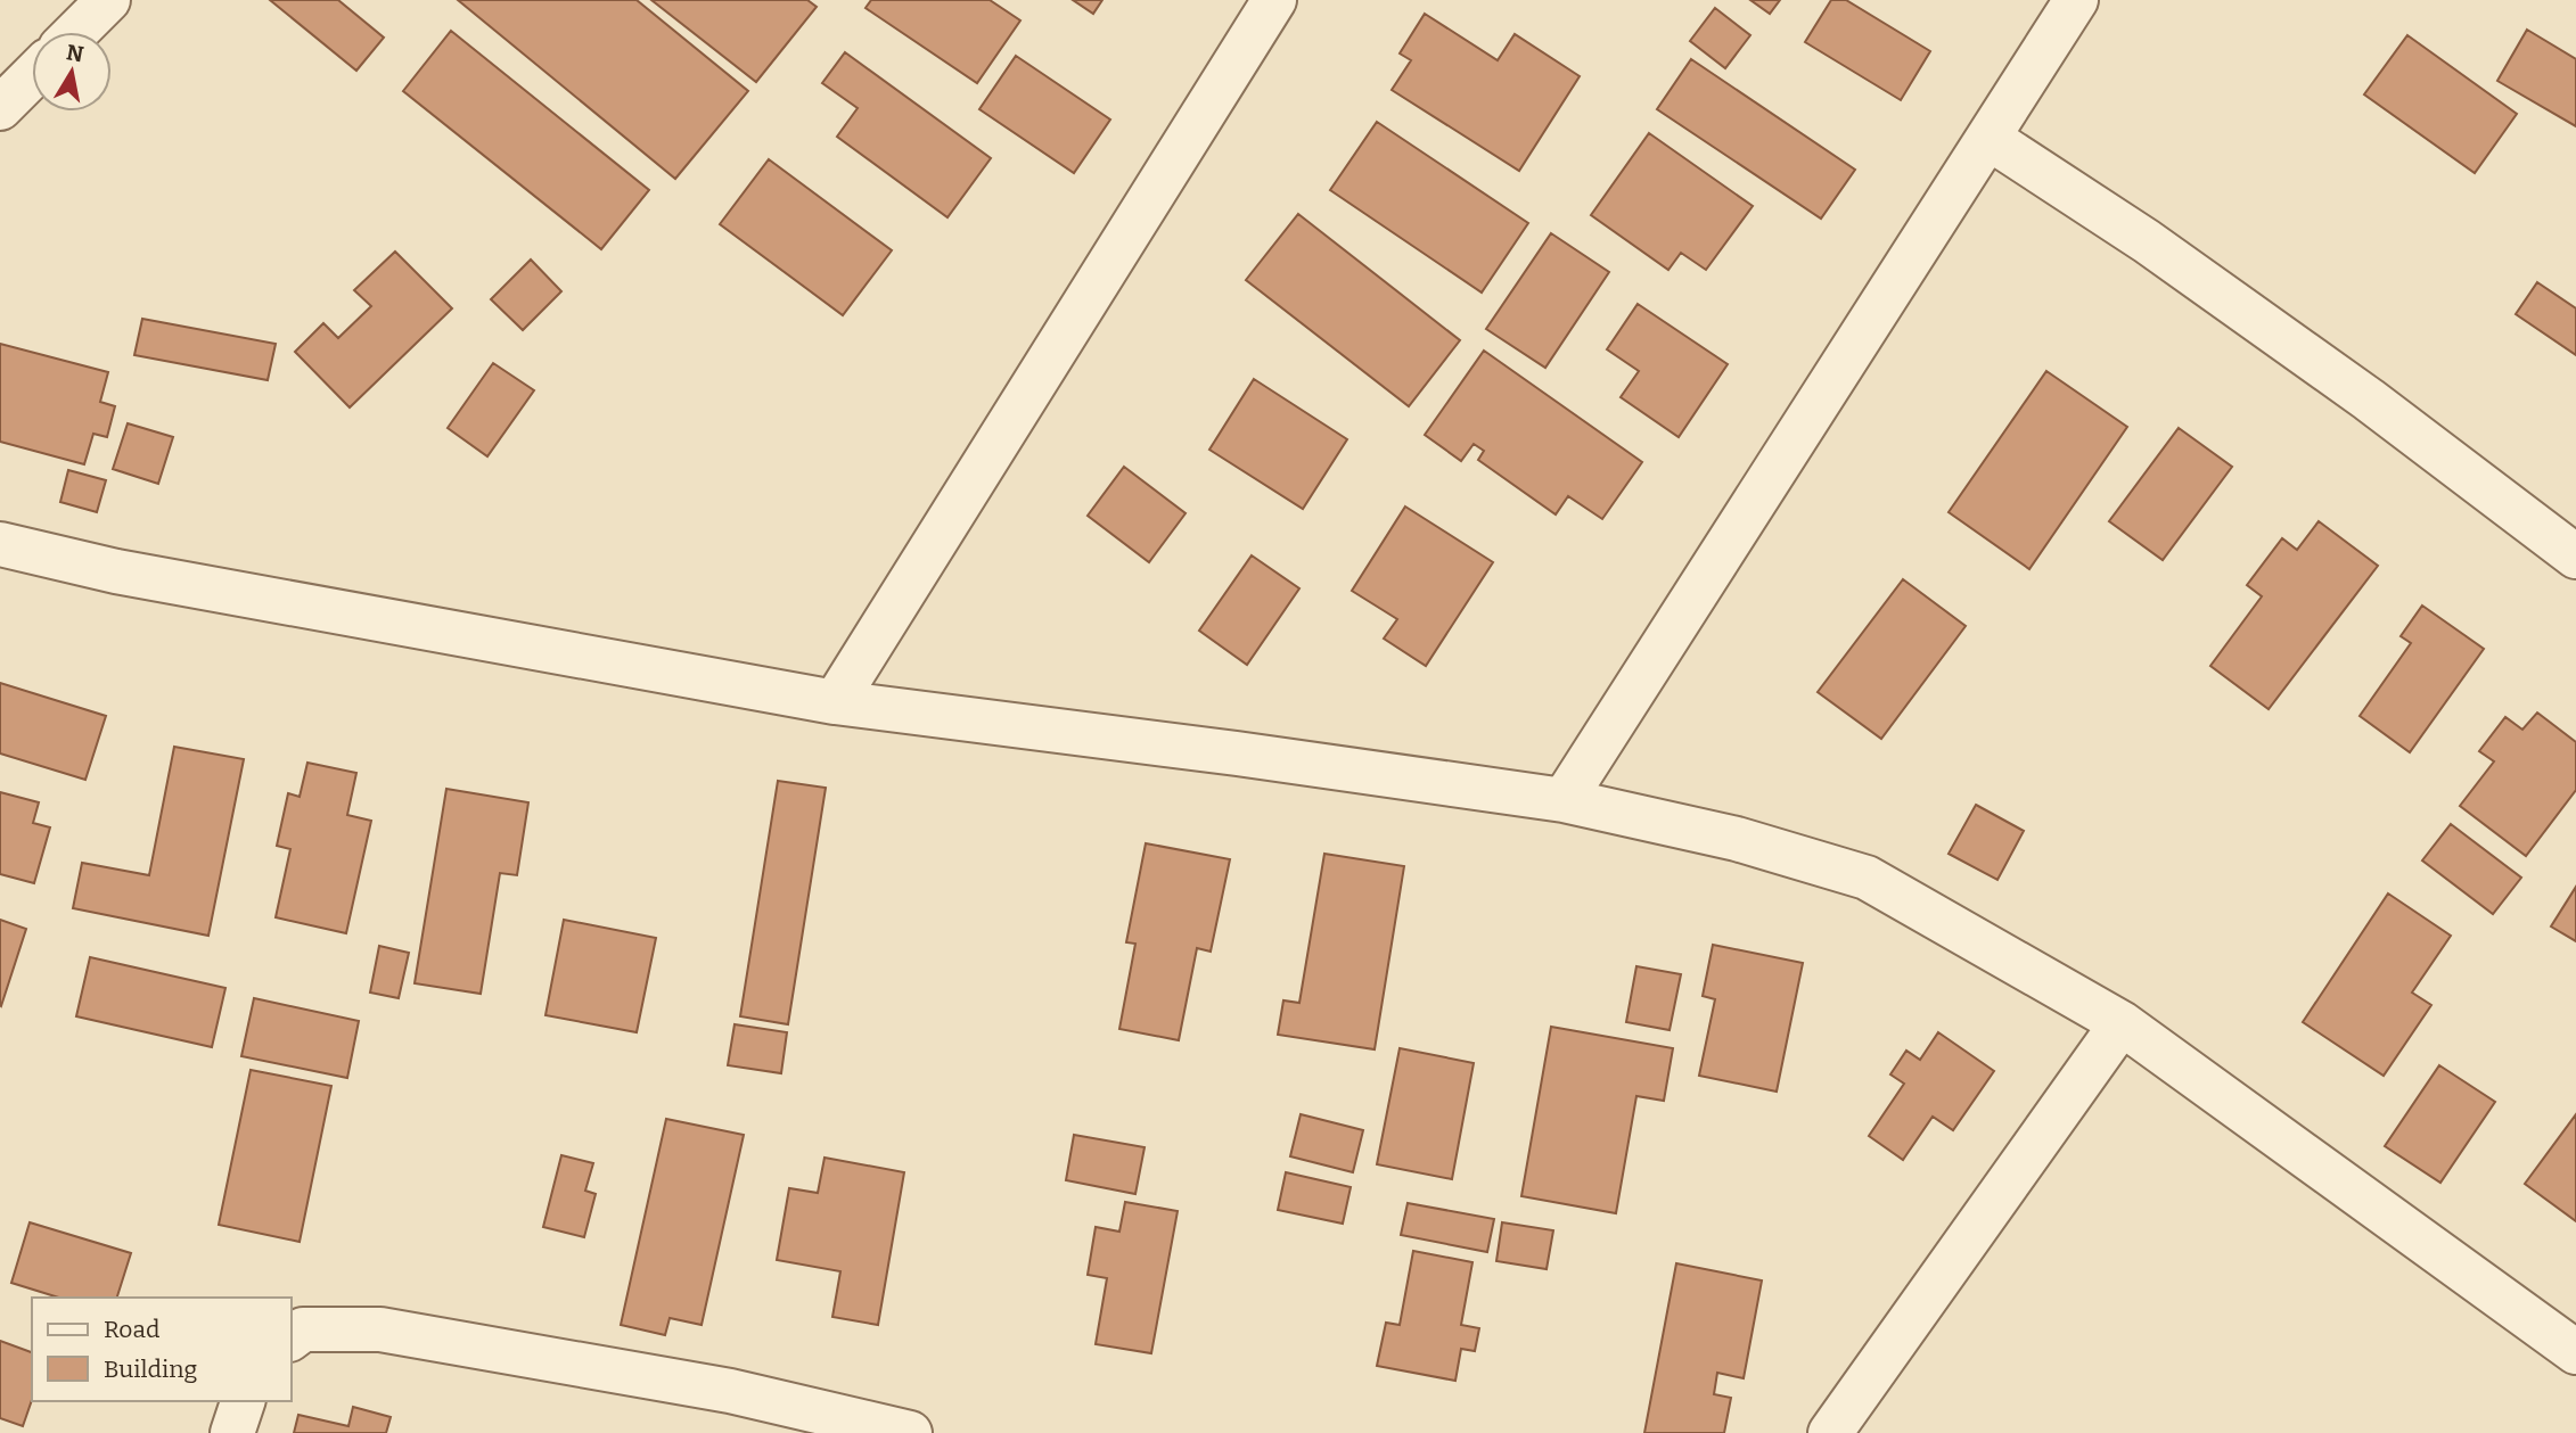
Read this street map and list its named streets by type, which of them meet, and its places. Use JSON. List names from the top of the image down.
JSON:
{
  "legend": ["Road", "Building"],
  "north": "top"
}
